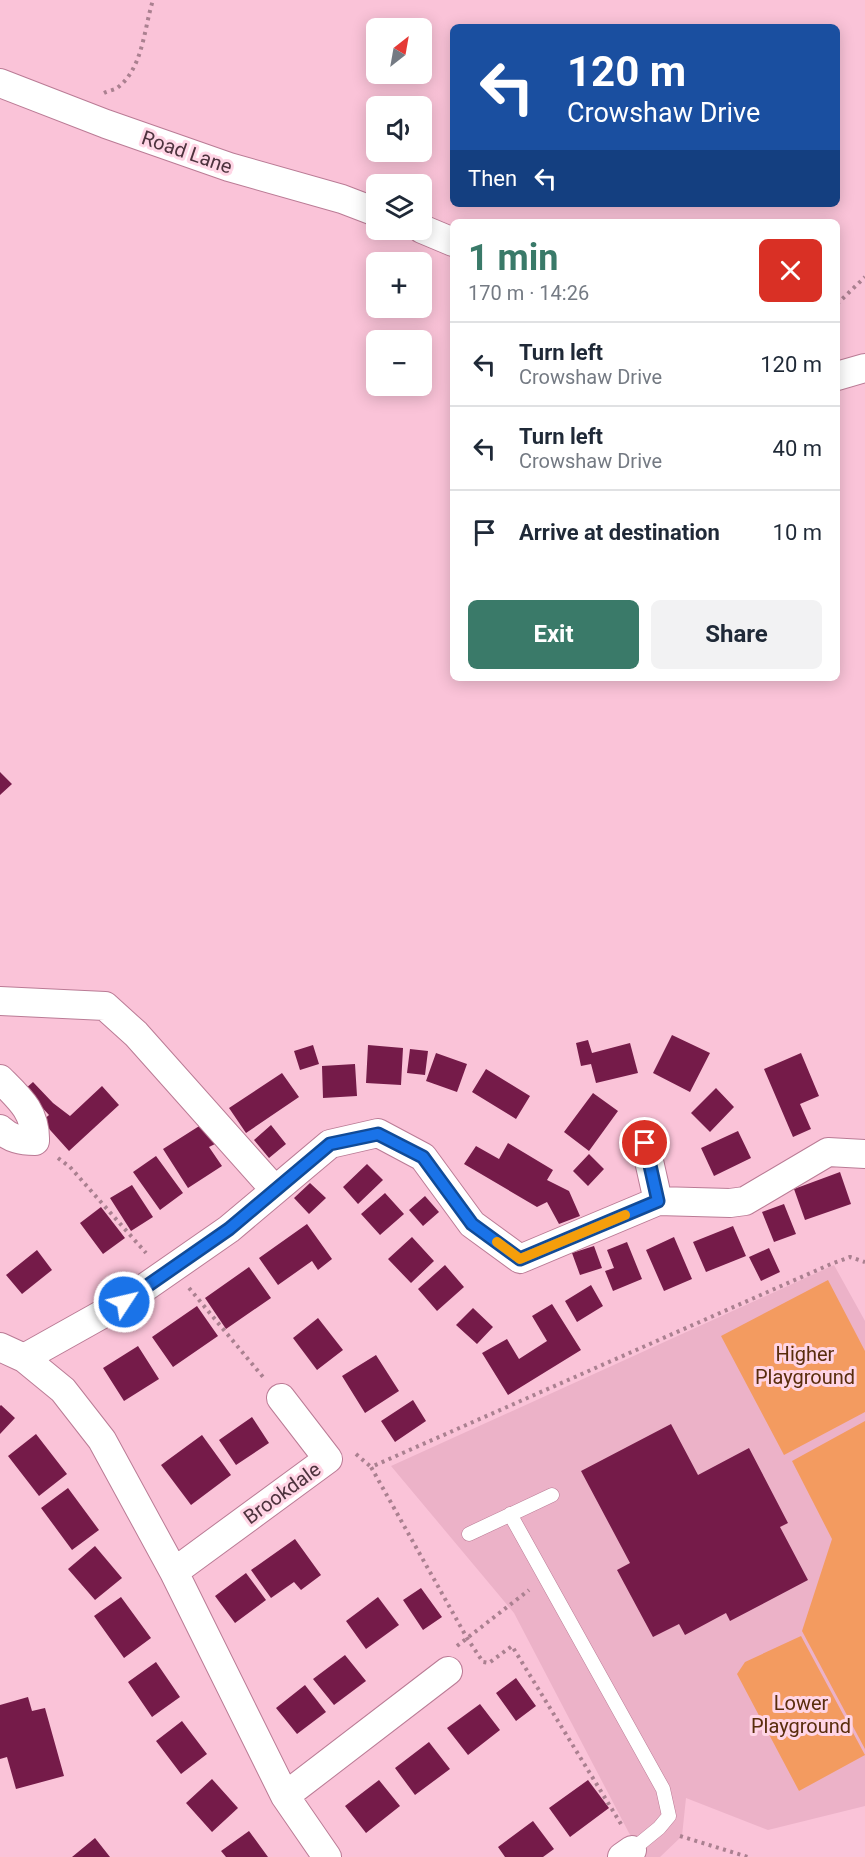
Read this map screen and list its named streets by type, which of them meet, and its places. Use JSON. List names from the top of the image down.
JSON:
{
  "streets": {
    "street": ["Road Lane", "Brookdale"]
  },
  "parks": ["Higher Playground", "Lower Playground"],
  "north": "top right",
  "page": {
    "map_buttons": ["+", "−"],
    "turn": ["120 m", "Crowshaw Drive"],
    "then": "Then",
    "heading": ["1 min", "170 m · 14:26"],
    "list": [
      {
        "name": "Turn left",
        "note": "Crowshaw Drive",
        "value": "120 m"
      },
      {
        "name": "Turn left",
        "note": "Crowshaw Drive",
        "value": "40 m"
      },
      {
        "name": "Arrive at destination",
        "value": "10 m"
      }
    ],
    "buttons": ["Exit", "Share"]
  }
}
